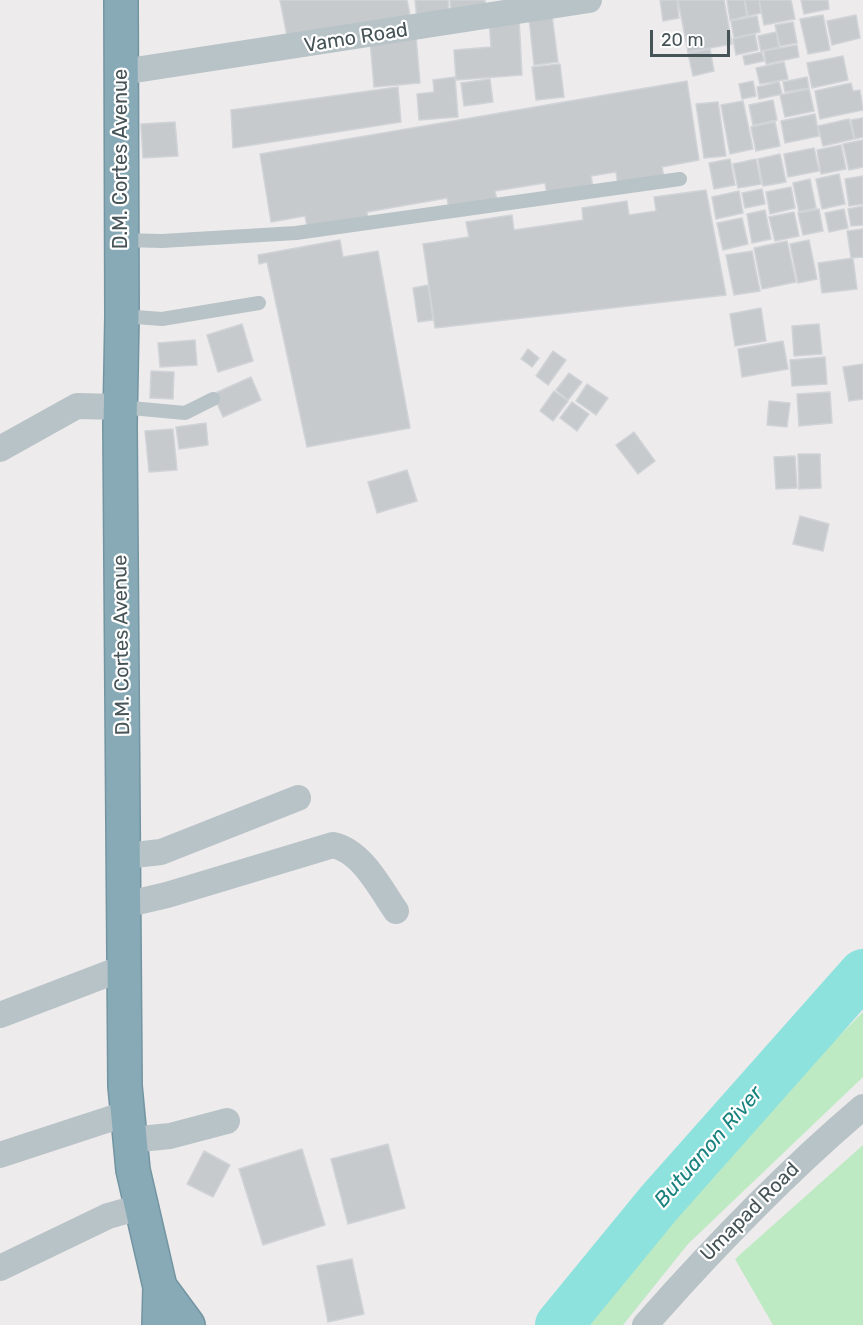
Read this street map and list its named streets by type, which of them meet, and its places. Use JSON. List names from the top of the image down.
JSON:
{
  "streets": {
    "highway": ["D.M. Cortes Avenue"],
    "street": ["Vamo Road", "Umapad Road"]
  },
  "crossings": [
    ["Vamo Road", "D.M. Cortes Avenue"]
  ],
  "water": ["Butuanon River"],
  "scale_bar": "20 m"
}
